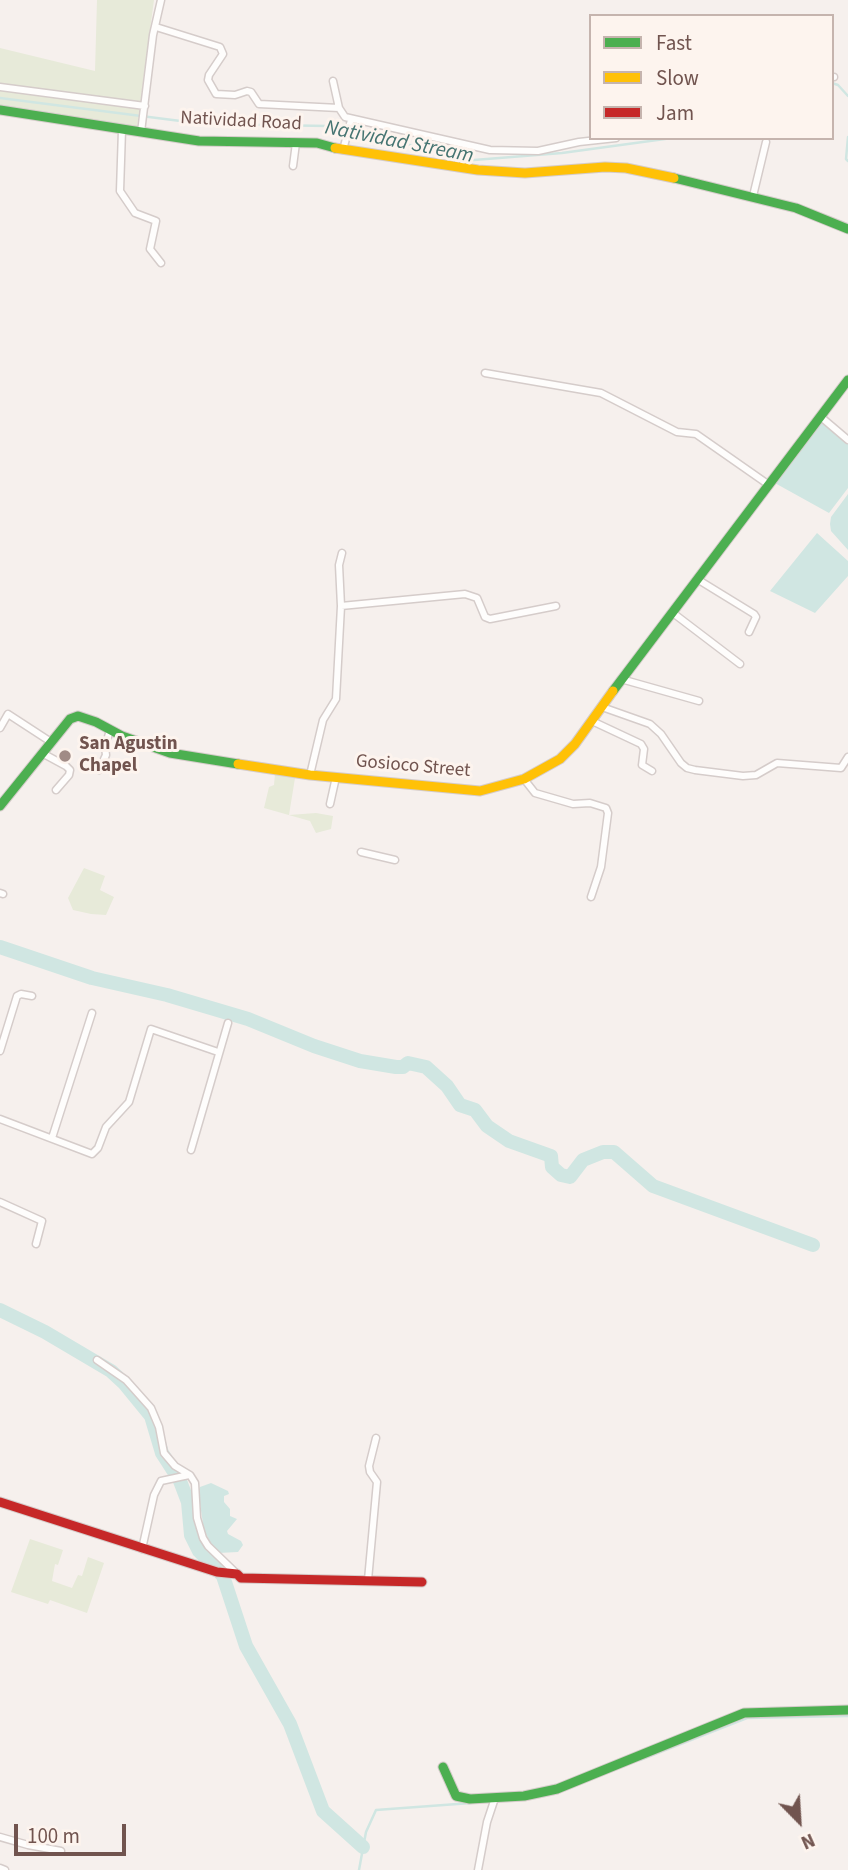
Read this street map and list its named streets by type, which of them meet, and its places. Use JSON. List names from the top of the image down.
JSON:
{
  "streets": {
    "street": ["Natividad Road", "Gosioco Street"]
  },
  "water": ["Natividad Stream"],
  "places": ["San Agustin Chapel"],
  "legend": ["Fast", "Slow", "Jam"],
  "scale_bar": "100 m",
  "north": "bottom right"
}
